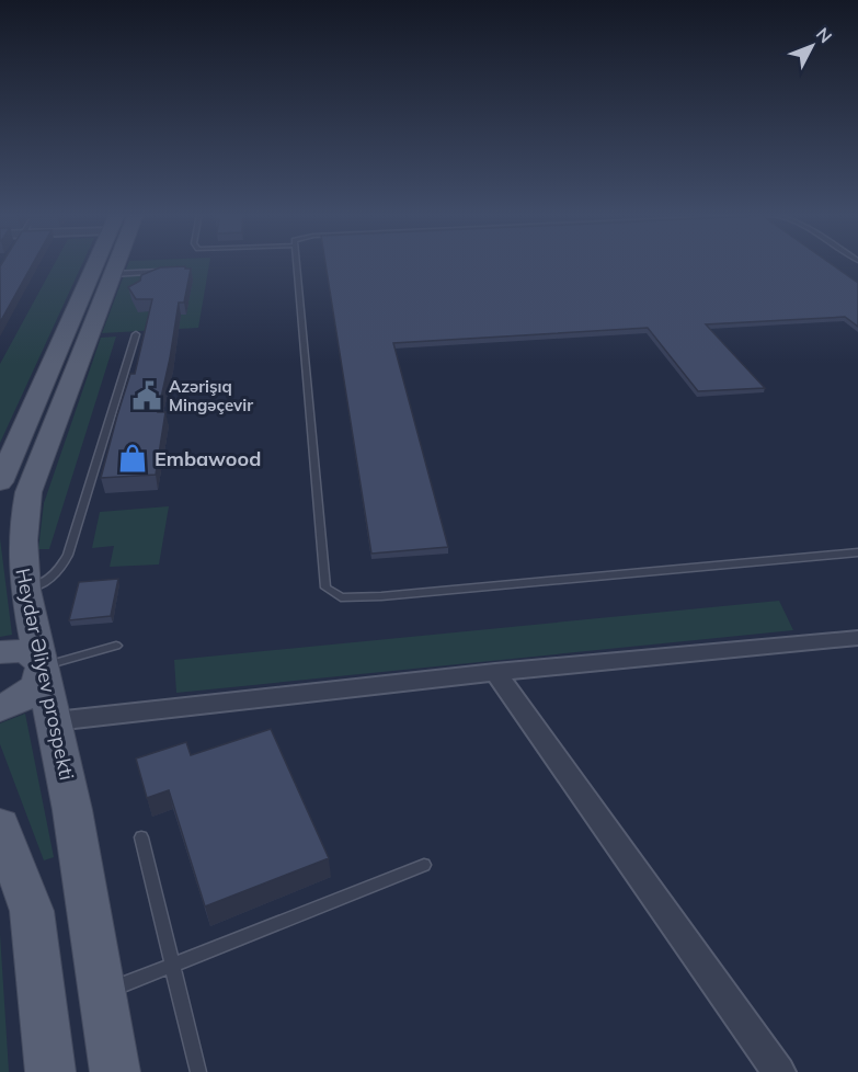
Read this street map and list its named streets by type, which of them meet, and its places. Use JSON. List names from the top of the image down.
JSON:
{
  "streets": {
    "main road": ["Heydər Əliyev prospekti"]
  },
  "places": {
    "public building": ["Azərişıq Mingəçevir"],
    "shop": ["Embawood"]
  },
  "north": "top right"
}
